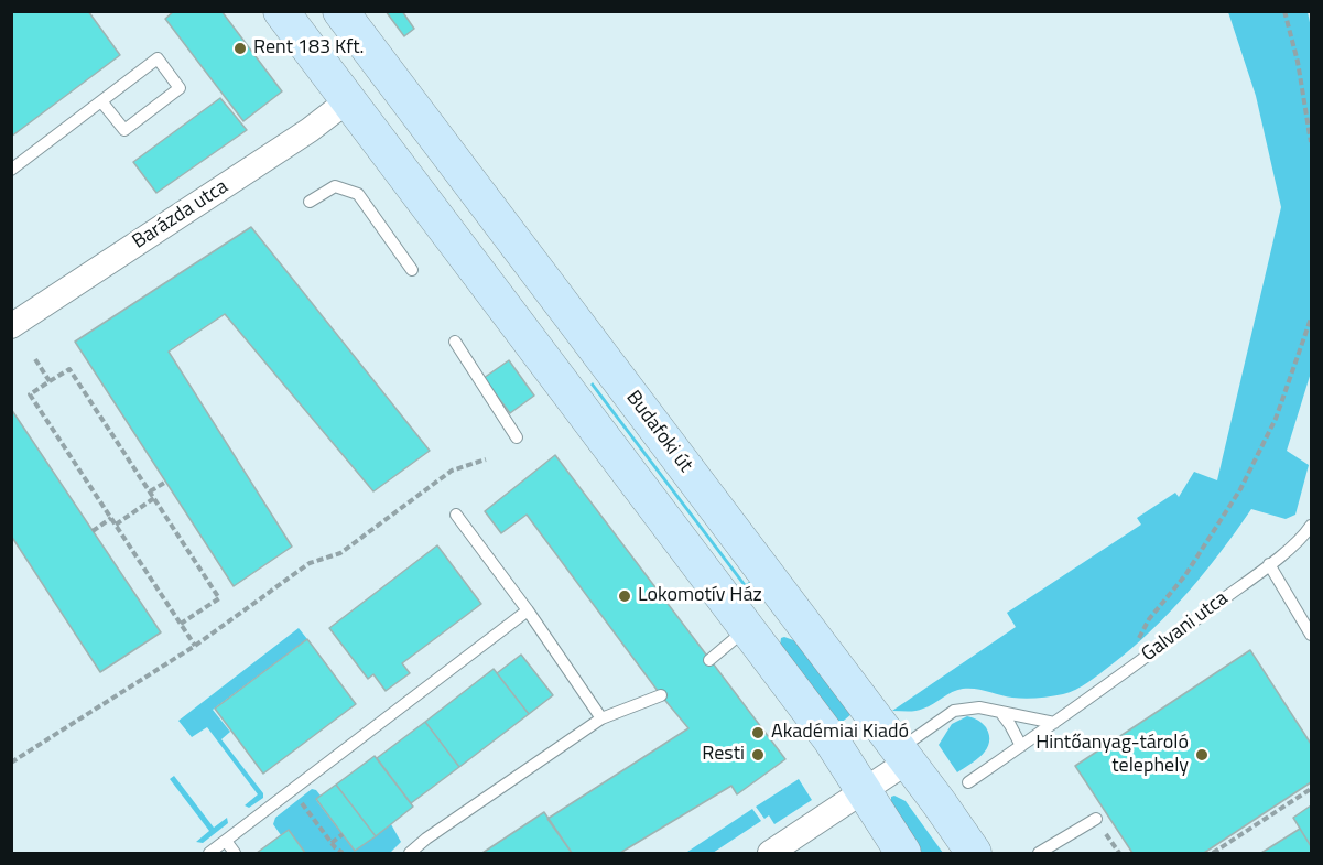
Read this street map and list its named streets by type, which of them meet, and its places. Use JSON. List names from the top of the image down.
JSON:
{
  "streets": {
    "main road": ["Budafoki út"],
    "street": ["Barázda utca"],
    "lane": ["Galvani utca"]
  },
  "places": [
    "Rent 183 Kft.",
    "Lokomotív Ház",
    "Akadémiai Kiadó",
    "Resti",
    "Hintőanyag-tároló telephely"
  ]
}
